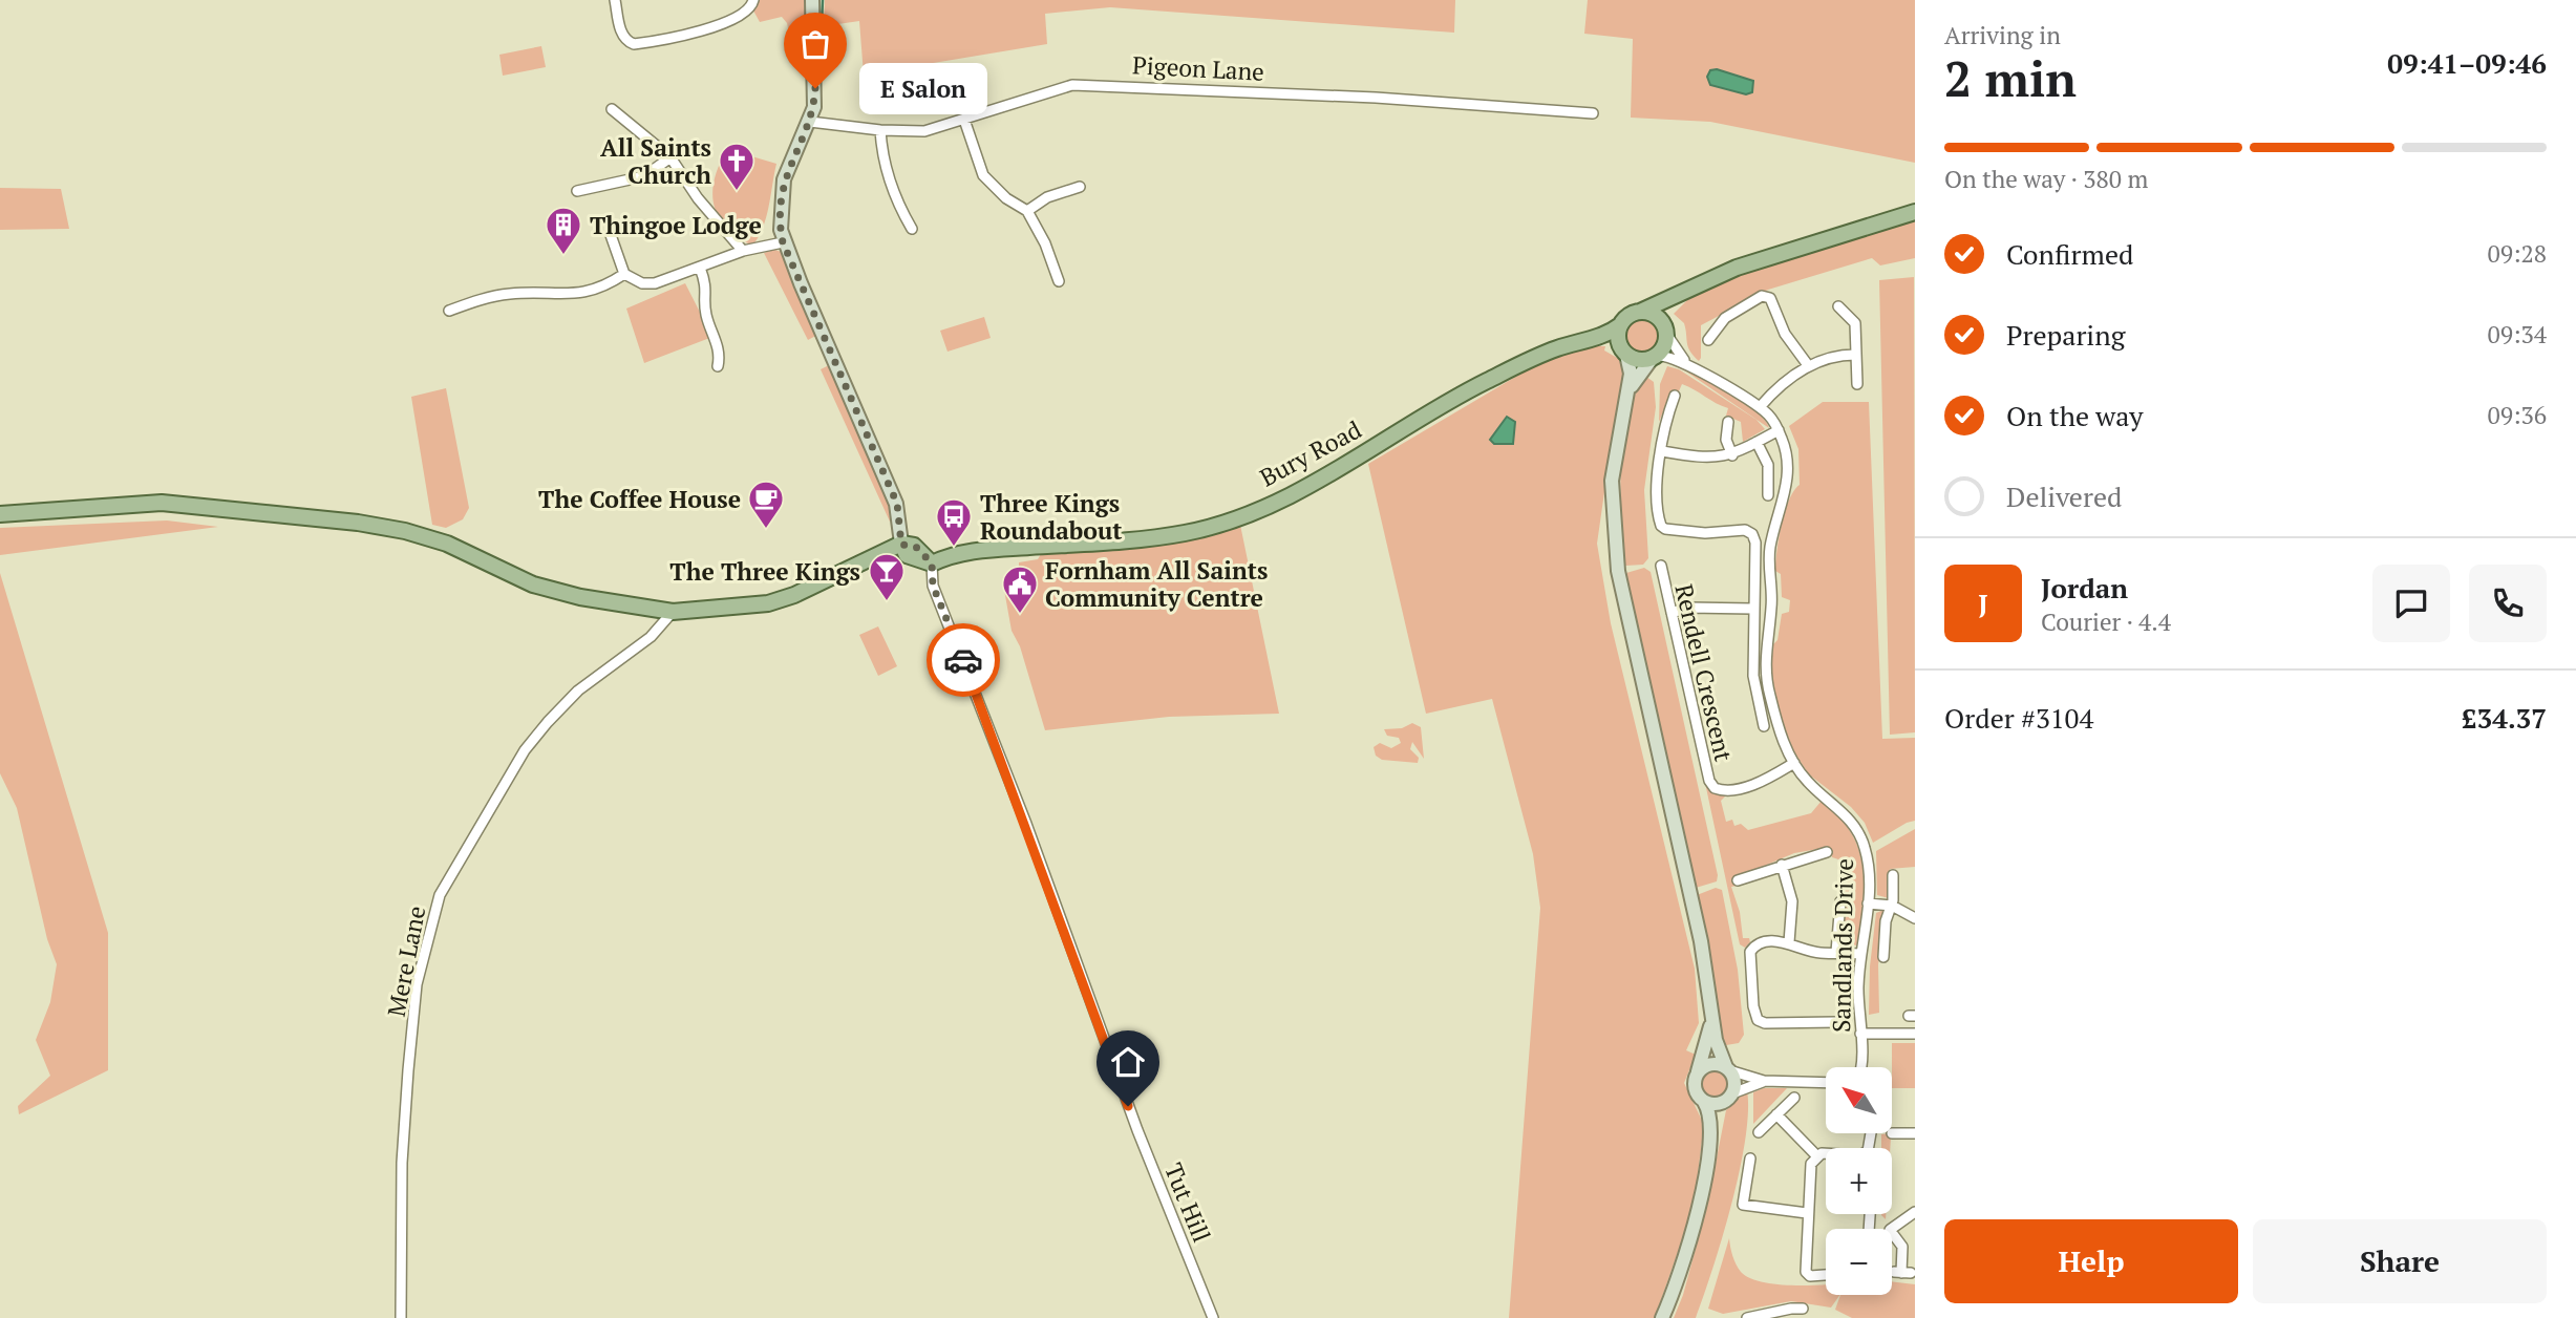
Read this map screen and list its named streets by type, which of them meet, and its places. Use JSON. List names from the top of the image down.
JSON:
{
  "streets": {
    "main road": ["Bury Road"],
    "street": [
      "Pigeon Lane",
      "Rendell Crescent",
      "Sandlands Drive",
      "Mere Lane",
      "Tut Hill"
    ]
  },
  "crossings": [
    ["Bury Road", "Sandlands Drive"],
    ["Bury Road", "Tut Hill"],
    ["Rendell Crescent", "Sandlands Drive"]
  ],
  "places": {
    "other": ["E Salon"],
    "church": ["All Saints Church"],
    "building": ["Thingoe Lodge"],
    "cafe": ["The Coffee House"],
    "bus stop": ["Three Kings Roundabout"],
    "bar": ["The Three Kings"],
    "public building": ["Fornham All Saints Community Centre"]
  },
  "north": "top left",
  "page": {
    "heading": ["2 min", "Arriving in", "09:41–09:46"],
    "panel": [
      "Jordan",
      "Courier · 4.4",
      "Order #3104",
      "£34.37"
    ],
    "bubble": "E Salon",
    "bar": "On the way · 380 m",
    "list": [
      ["Confirmed", "09:28"],
      ["Preparing", "09:34"],
      ["On the way", "09:36"],
      "Delivered"
    ],
    "round": "J",
    "map_buttons": ["+", "−"],
    "buttons": ["Help", "Share"]
  }
}
